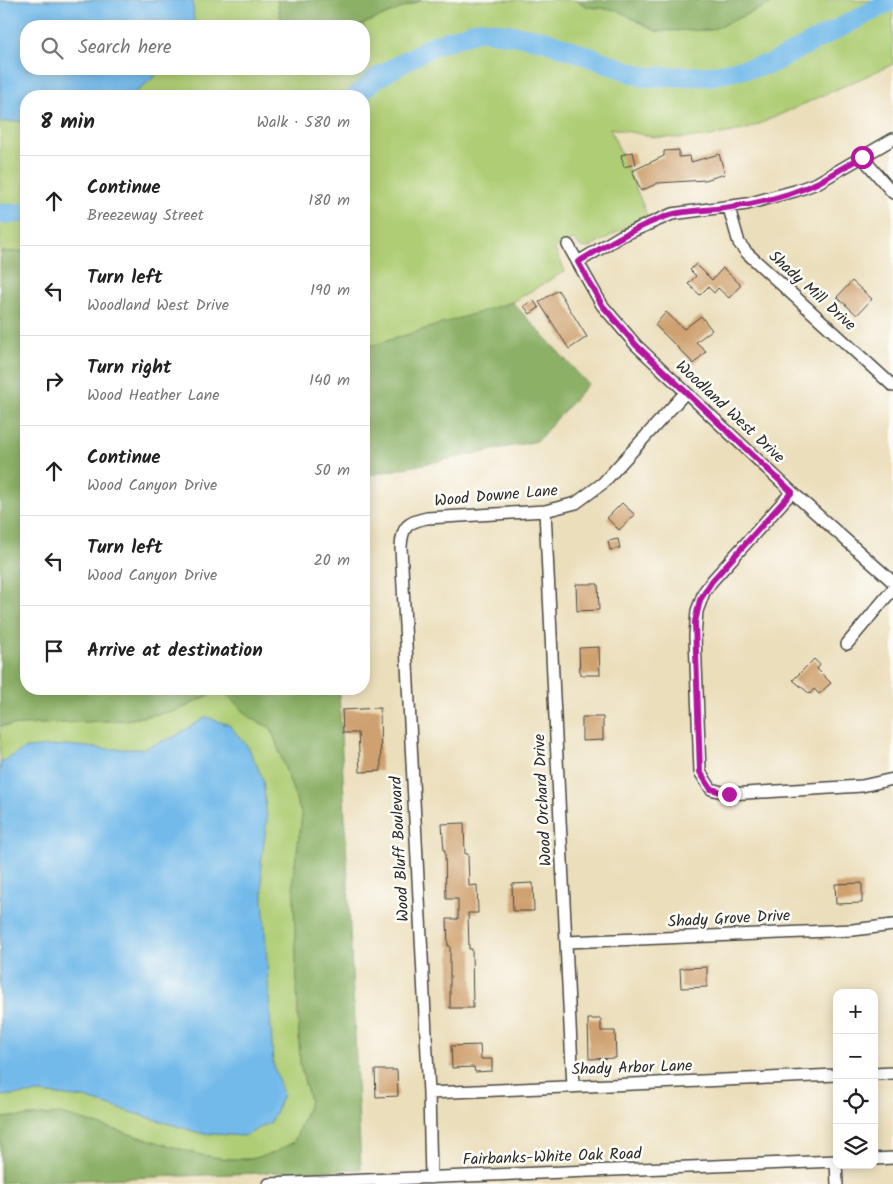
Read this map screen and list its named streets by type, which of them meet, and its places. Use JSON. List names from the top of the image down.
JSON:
{
  "streets": {
    "street": [
      "Shady Mill Drive",
      "Woodland West Drive",
      "Wood Downe Lane",
      "Wood Orchard Drive",
      "Wood Bluff Boulevard",
      "Shady Grove Drive",
      "Shady Arbor Lane",
      "Fairbanks-White Oak Road"
    ]
  },
  "crossings": [
    ["Woodland West Drive", "Wood Downe Lane"],
    ["Wood Downe Lane", "Wood Orchard Drive"],
    ["Wood Downe Lane", "Wood Bluff Boulevard"],
    ["Wood Orchard Drive", "Shady Grove Drive"],
    ["Wood Orchard Drive", "Shady Arbor Lane"],
    ["Wood Bluff Boulevard", "Shady Arbor Lane"],
    ["Wood Bluff Boulevard", "Fairbanks-White Oak Road"]
  ],
  "page": {
    "search": "Search here",
    "heading": ["8 min", "Walk · 580 m"],
    "list": [
      ["Continue", "Breezeway Street", "180 m"],
      ["Turn left", "Woodland West Drive", "190 m"],
      ["Turn right", "Wood Heather Lane", "140 m"],
      ["Continue", "Wood Canyon Drive", "50 m"],
      ["Turn left", "Wood Canyon Drive", "20 m"],
      "Arrive at destination"
    ],
    "map_buttons": ["+", "−"]
  }
}
